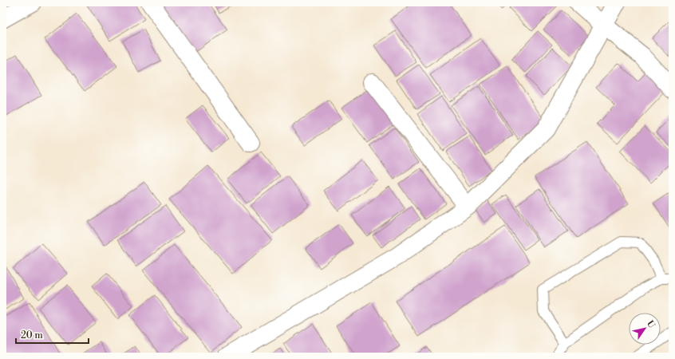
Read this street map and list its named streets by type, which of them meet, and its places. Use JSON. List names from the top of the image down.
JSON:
{
  "scale_bar": "20 m",
  "north": "top right"
}
